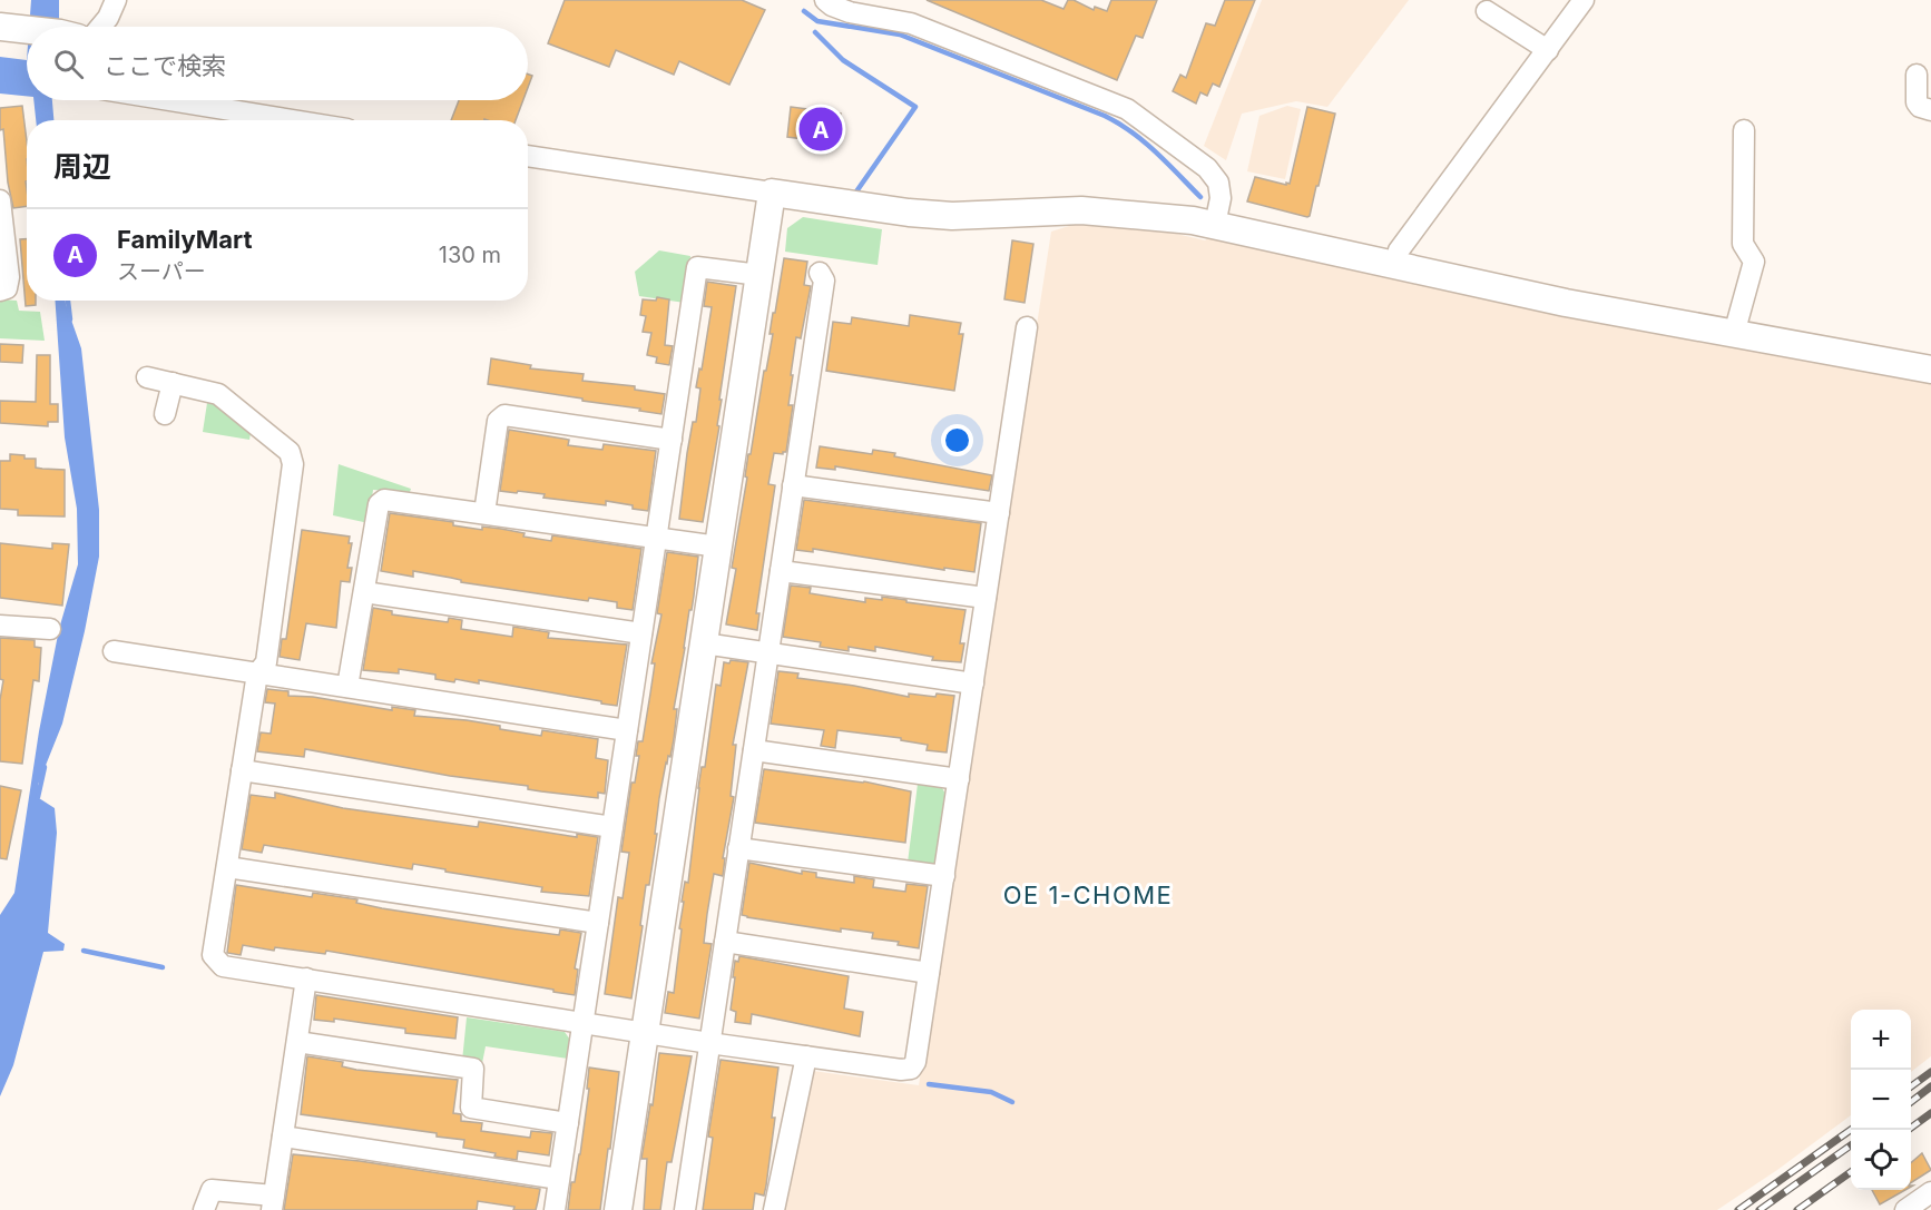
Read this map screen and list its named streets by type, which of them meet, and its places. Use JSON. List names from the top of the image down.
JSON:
{
  "districts": ["OE 1-CHOME"],
  "page": {
    "search": "ここで検索",
    "pins": "A",
    "heading": "周辺",
    "list": [
      {
        "mark": "A",
        "name": "FamilyMart",
        "note": "スーパー",
        "value": "130 m"
      }
    ],
    "map_buttons": ["+", "−"]
  }
}
